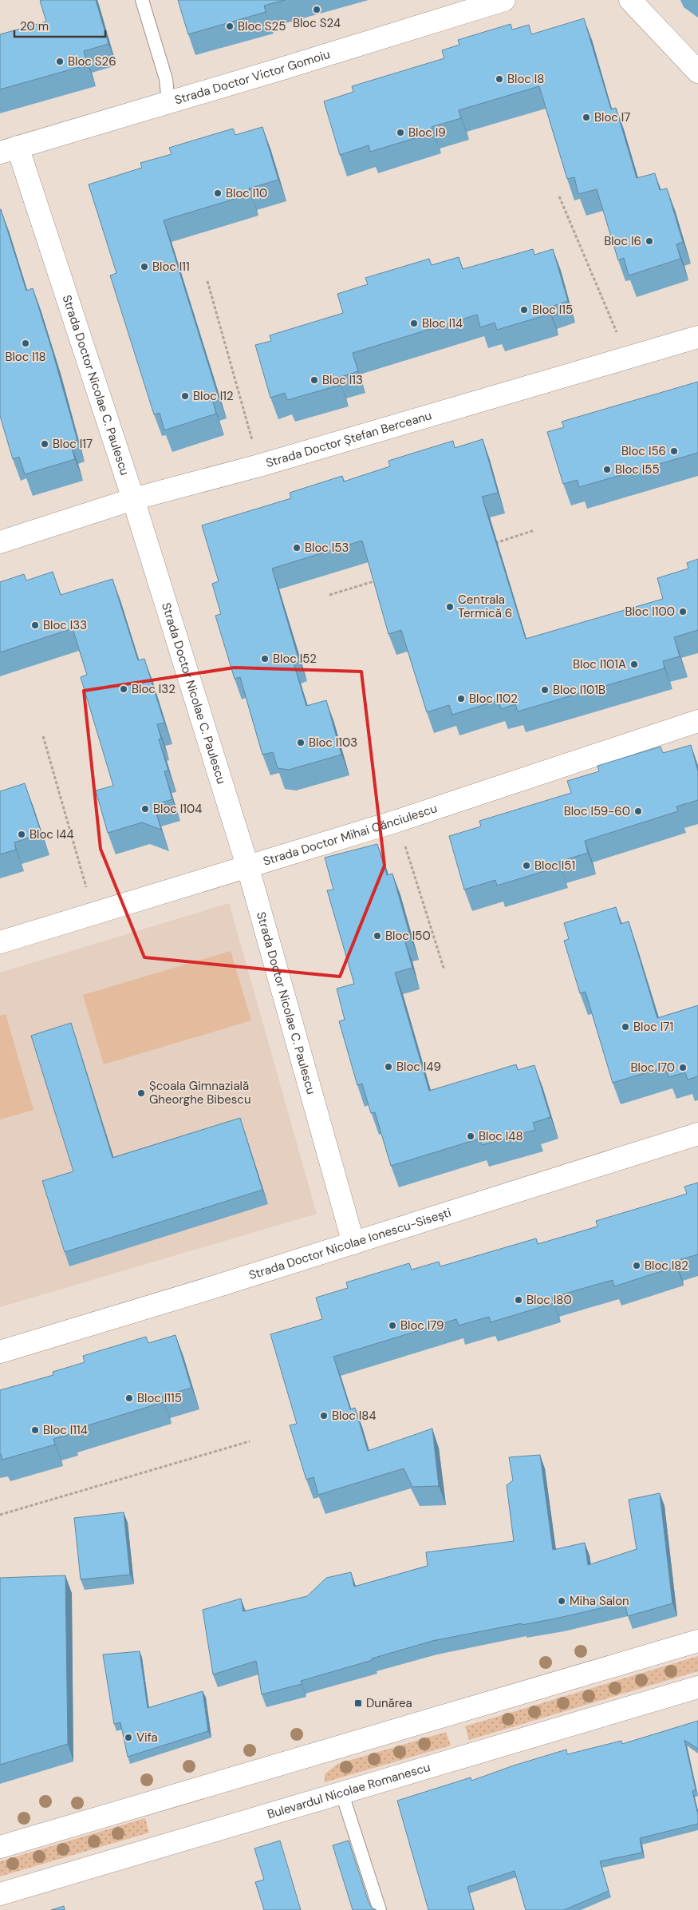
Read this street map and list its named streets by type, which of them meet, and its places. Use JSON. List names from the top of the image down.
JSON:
{
  "streets": {
    "street": [
      "Strada Doctor Victor Gomoiu",
      "Strada Doctor Nicolae C. Paulescu",
      "Strada Doctor Ștefan Berceanu",
      "Strada Doctor Mihai Cănciulescu",
      "Strada Doctor Nicolae Ionescu-Sisești",
      "Bulevardul Nicolae Romanescu"
    ]
  },
  "crossings": [
    ["Strada Doctor Victor Gomoiu", "Strada Doctor Nicolae C. Paulescu"],
    ["Strada Doctor Nicolae C. Paulescu", "Strada Doctor Ștefan Berceanu"],
    ["Strada Doctor Nicolae C. Paulescu", "Strada Doctor Mihai Cănciulescu"],
    ["Strada Doctor Nicolae C. Paulescu", "Strada Doctor Nicolae Ionescu-Sisești"]
  ],
  "places": {
    "other": [
      "Bloc S24",
      "Bloc S25",
      "Bloc S26",
      "Bloc I8",
      "Bloc I7",
      "Bloc I9",
      "Bloc I10",
      "Bloc I6",
      "Bloc I11",
      "Bloc I15",
      "Bloc I14",
      "Bloc I18",
      "Bloc I13",
      "Bloc I12",
      "Bloc I17",
      "Bloc I56",
      "Bloc I55",
      "Bloc I53",
      "Centrala Termică 6",
      "Bloc I100",
      "Bloc I33",
      "Bloc I52",
      "Bloc I101A",
      "Bloc I32",
      "Bloc I101B",
      "Bloc I102",
      "Bloc I103",
      "Bloc I104",
      "Bloc I59-60",
      "Bloc I44",
      "Bloc I51",
      "Bloc I50",
      "Bloc I71",
      "Bloc I49",
      "Bloc I70",
      "Școala Gimnazială Gheorghe Bibescu",
      "Bloc I48",
      "Bloc I82",
      "Bloc I80",
      "Bloc I79",
      "Bloc I115",
      "Bloc I84",
      "Bloc I114",
      "Miha Salon",
      "Vifa"
    ],
    "transit": ["Dunărea"]
  },
  "scale_bar": "20 m"
}
